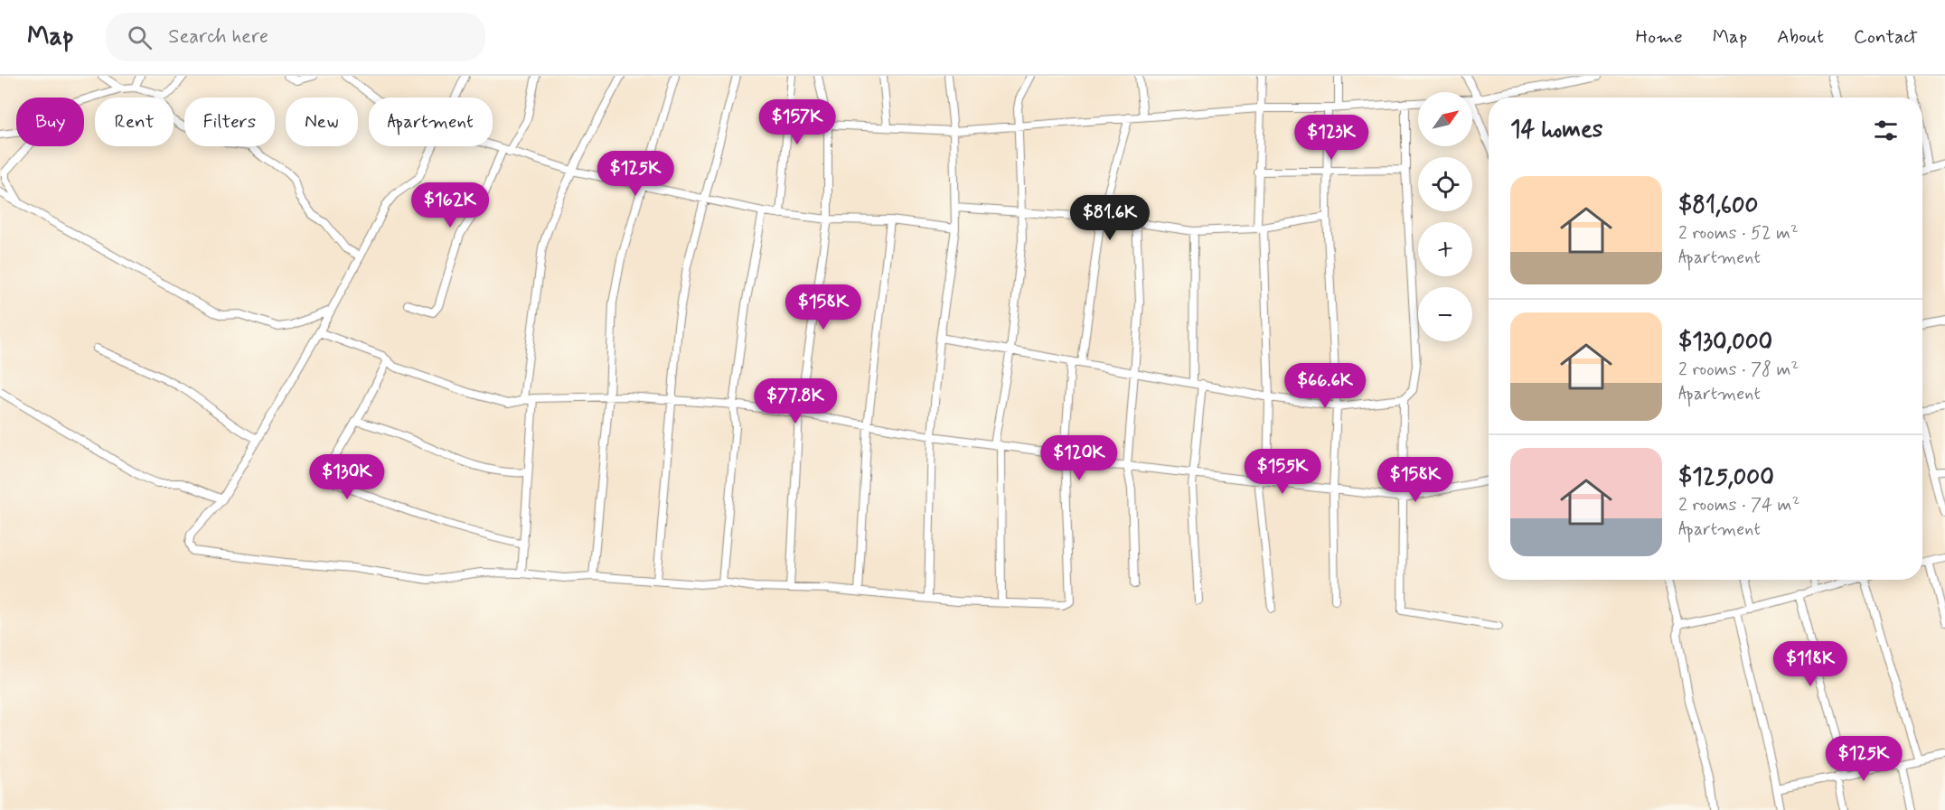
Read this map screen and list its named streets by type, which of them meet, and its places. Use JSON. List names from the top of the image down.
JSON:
{
  "north": "top right",
  "page": {
    "header": "Map",
    "search": "Search here",
    "nav": [
      "Home",
      "Map",
      "About",
      "Contact"
    ],
    "map_buttons": ["+", "−"],
    "chip": [
      "Buy",
      "Rent",
      "Filters",
      "New",
      "Apartment"
    ],
    "heading": "14 homes",
    "price": [
      "$157K",
      "$123K",
      "$125K",
      "$162K",
      "$81.6K",
      "$158K",
      "$66.6K",
      "$77.8K",
      "$120K",
      "$155K",
      "$130K",
      "$158K",
      "$118K",
      "$125K"
    ],
    "list": [
      {
        "name": "$81,600",
        "note": "2 rooms · 52 m² · Apartment"
      },
      {
        "name": "$130,000",
        "note": "2 rooms · 78 m² · Apartment"
      },
      {
        "name": "$125,000",
        "note": "2 rooms · 74 m² · Apartment"
      }
    ]
  }
}
